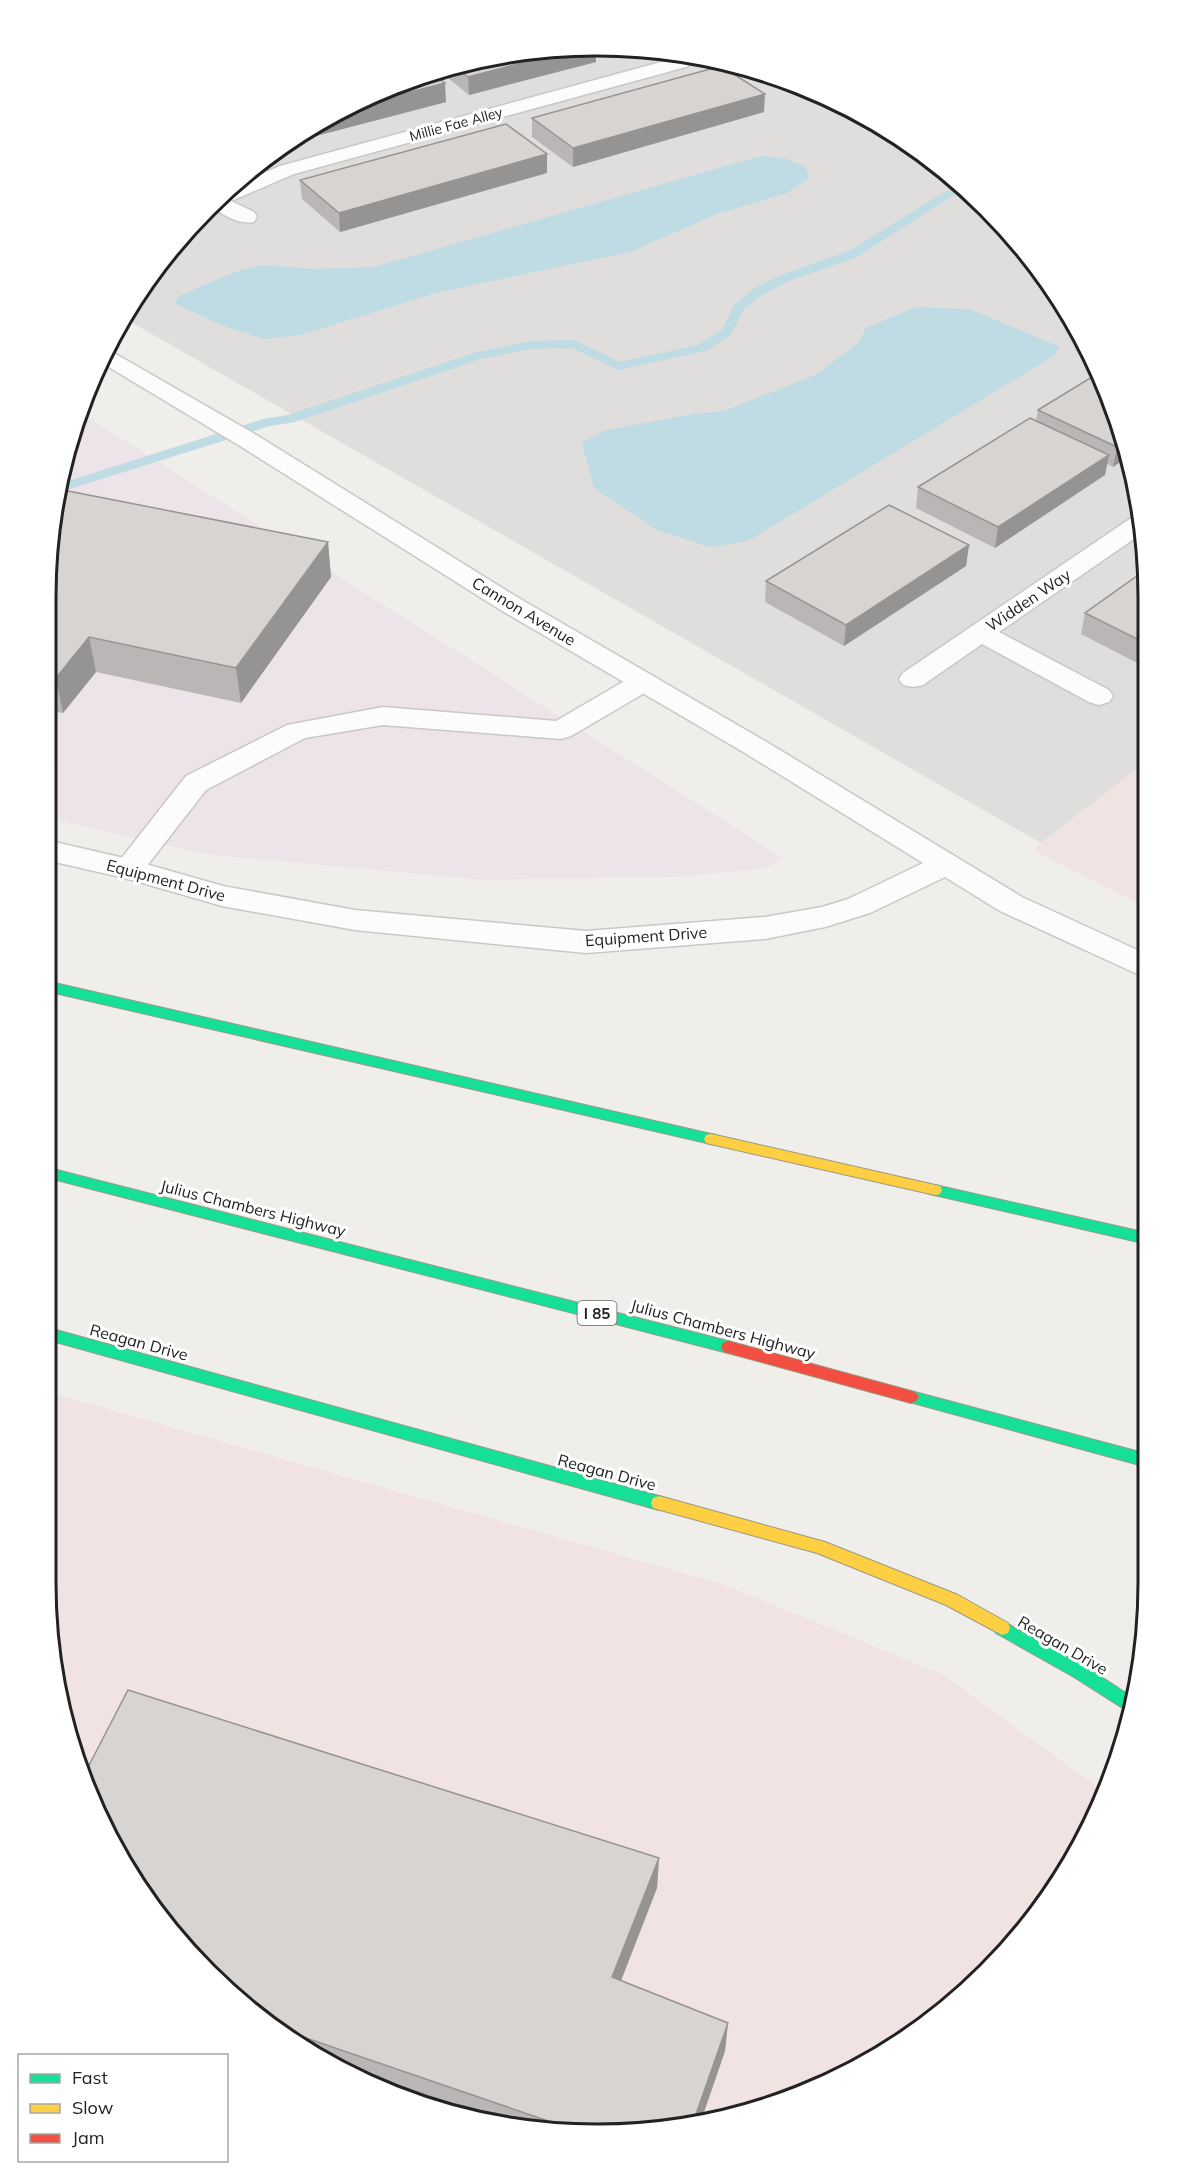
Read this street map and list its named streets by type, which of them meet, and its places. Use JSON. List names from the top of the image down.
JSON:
{
  "streets": {
    "main road": ["Julius Chambers Highway", "I 85", "Reagan Drive"],
    "street": [
      "Millie Fae Alley",
      "Widden Way",
      "Cannon Avenue",
      "Equipment Drive"
    ]
  },
  "crossings": [
    ["Cannon Avenue", "Equipment Drive"]
  ],
  "legend": ["Fast", "Slow", "Jam"]
}
